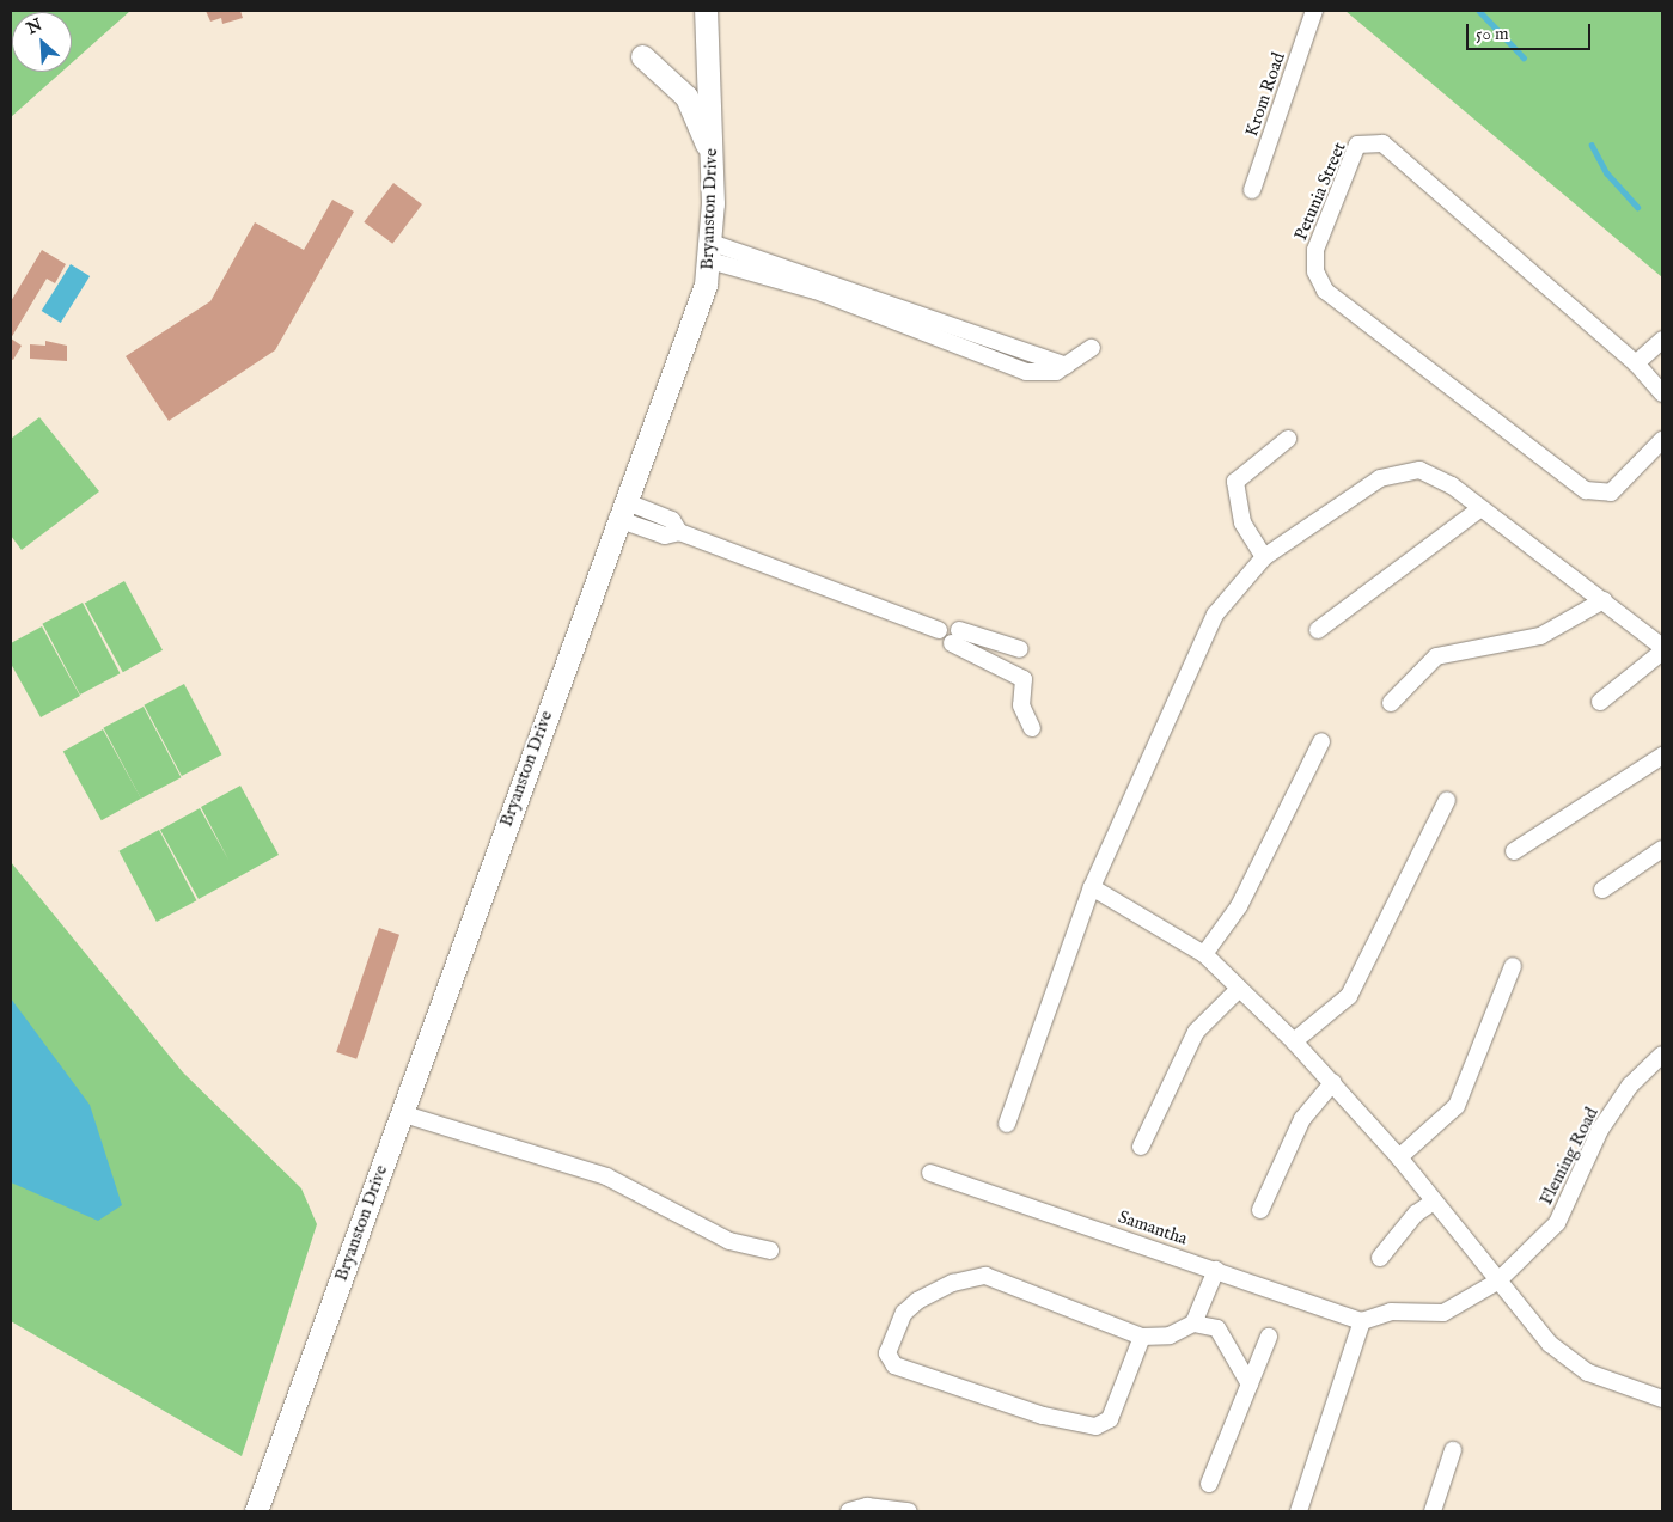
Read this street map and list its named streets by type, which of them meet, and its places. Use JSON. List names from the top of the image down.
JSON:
{
  "streets": {
    "street": [
      "Krom Road",
      "Petunia Street",
      "Bryanston Drive",
      "Fleming Road",
      "Samantha"
    ]
  },
  "crossings": [
    ["Fleming Road", "Samantha"]
  ],
  "scale_bar": "50 m",
  "north": "top left"
}
